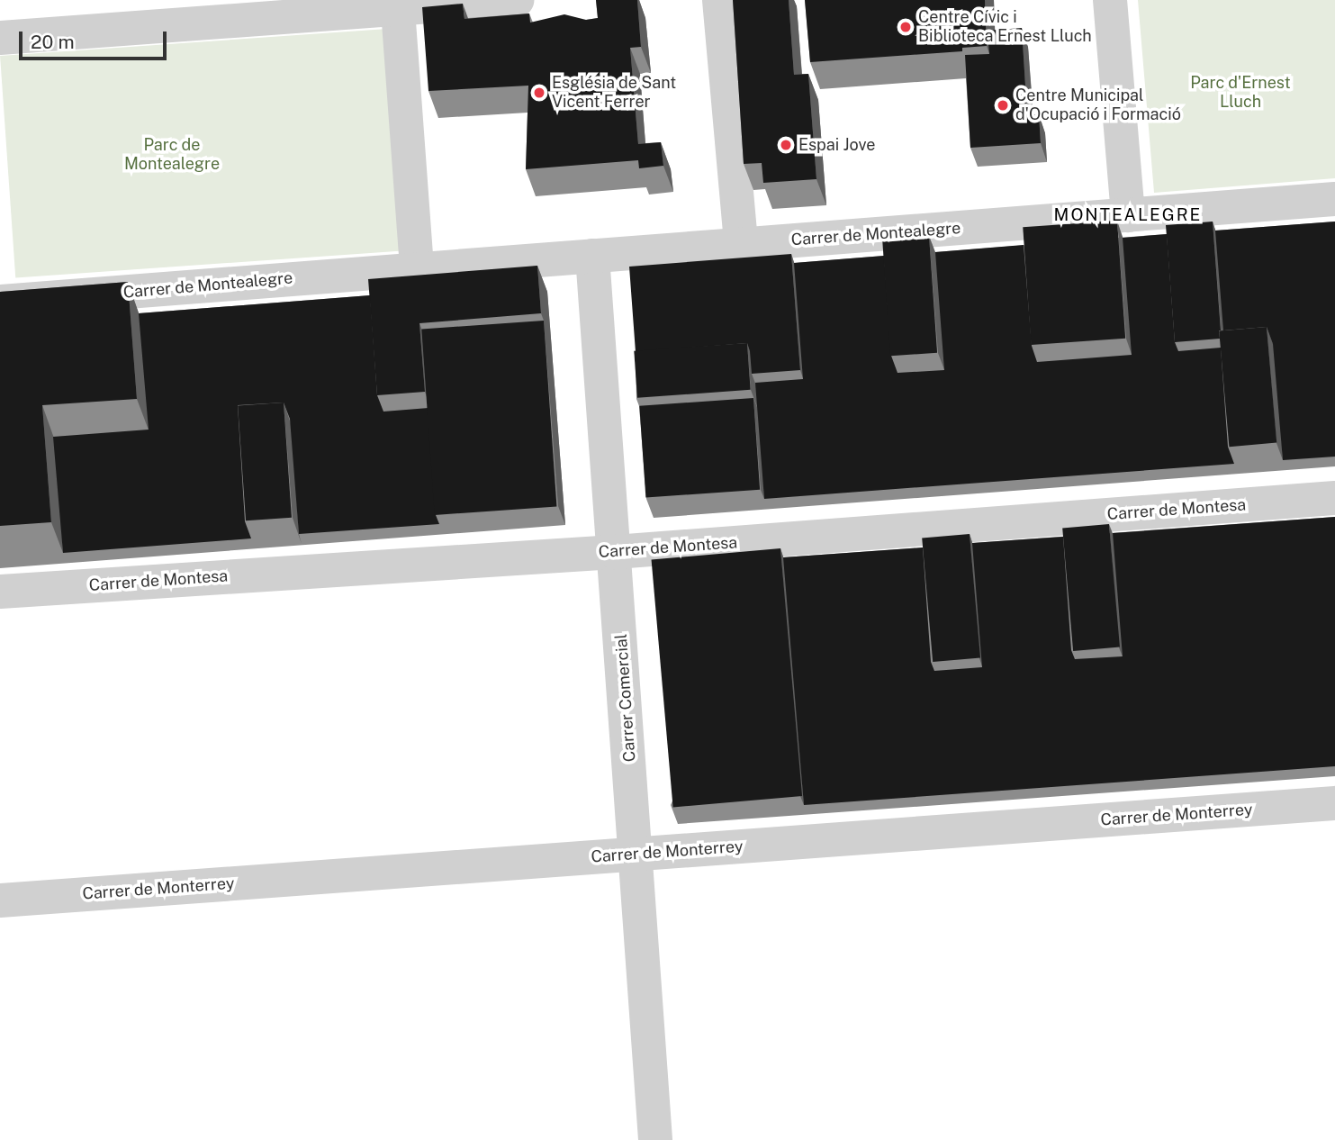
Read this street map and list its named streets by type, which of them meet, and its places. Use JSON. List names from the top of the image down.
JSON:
{
  "streets": {
    "street": [
      "Carrer de Montealegre",
      "Carrer de Montesa",
      "Carrer Comercial",
      "Carrer de Monterrey"
    ]
  },
  "crossings": [
    ["Carrer de Montealegre", "Carrer Comercial"],
    ["Carrer de Montesa", "Carrer Comercial"],
    ["Carrer Comercial", "Carrer de Monterrey"]
  ],
  "districts": ["MONTEALEGRE"],
  "parks": ["Parc d'Ernest Lluch", "Parc de Montealegre"],
  "places": [
    "Centre Cívic i Biblioteca Ernest Lluch",
    "Església de Sant Vicent Ferrer",
    "Centre Municipal d'Ocupació i Formació",
    "Espai Jove"
  ],
  "scale_bar": "20 m"
}
